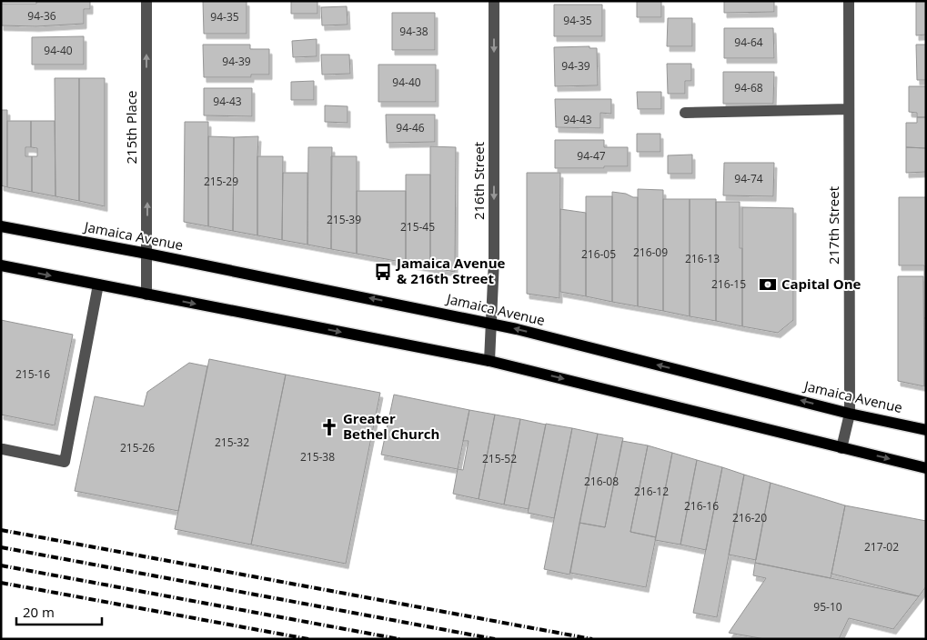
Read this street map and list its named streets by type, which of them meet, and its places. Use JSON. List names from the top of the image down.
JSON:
{
  "streets": {
    "main road": ["Jamaica Avenue"],
    "street": ["215th Place", "216th Street", "217th Street"]
  },
  "crossings": [
    ["215th Place", "Jamaica Avenue"],
    ["216th Street", "Jamaica Avenue"],
    ["217th Street", "Jamaica Avenue"]
  ],
  "one_way": ["215th Place", "216th Street"],
  "places": {
    "bus stop": ["Jamaica Avenue & 216th Street"],
    "bank": ["Capital One"],
    "church": ["Greater Bethel Church"]
  },
  "house_numbers": [
    "94-36",
    "94-35",
    "94-35",
    "94-38",
    "94-64",
    "94-40",
    "94-39",
    "94-39",
    "94-40",
    "94-68",
    "94-43",
    "94-43",
    "94-46",
    "94-47",
    "94-74",
    "215-29",
    "215-39",
    "215-45",
    "216-09",
    "216-05",
    "216-13",
    "216-15",
    "215-16",
    "215-32",
    "215-26",
    "215-38",
    "215-52",
    "216-08",
    "216-12",
    "216-16",
    "216-20",
    "217-02",
    "95-10"
  ],
  "scale_bar": "20 m"
}
